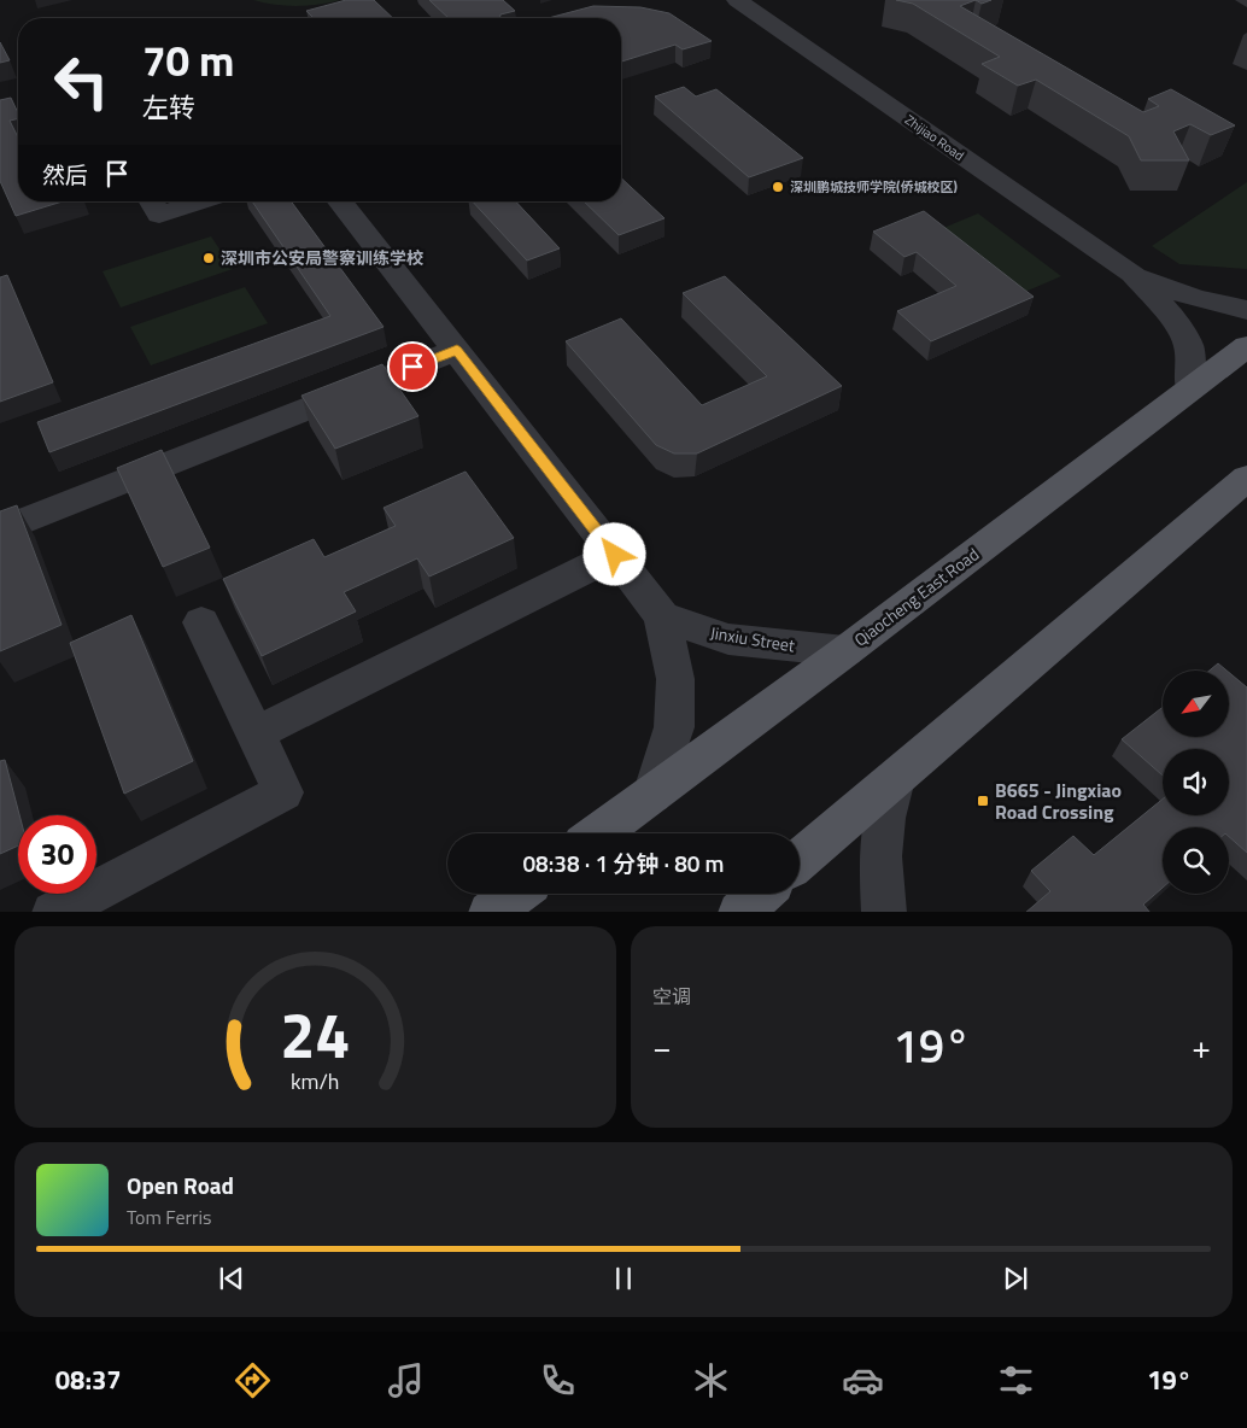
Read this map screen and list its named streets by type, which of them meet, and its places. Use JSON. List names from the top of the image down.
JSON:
{
  "streets": {
    "main road": ["Qiaocheng East Road"],
    "street": ["Zhijiao Road", "Jinxiu Street"]
  },
  "crossings": [
    ["Zhijiao Road", "Qiaocheng East Road"],
    ["Qiaocheng East Road", "Jinxiu Street"]
  ],
  "places": {
    "other": ["深圳鹏城技师学院(侨城校区)", "深圳市公安局警察训练学校"],
    "transit": ["B665 - Jingxiao Road Crossing"]
  },
  "north": "bottom left",
  "page": {
    "turn": ["70 m", "左转"],
    "then": "然后",
    "limit": "30",
    "trip": "08:38 · 1 分钟 · 80 m",
    "tile": "空调",
    "heat": ["−", "19°", "+"],
    "song": ["Open Road", "Tom Ferris"],
    "tabs": ["08:37", "19°"],
    "gauge": ["24", "km/h"]
  }
}
